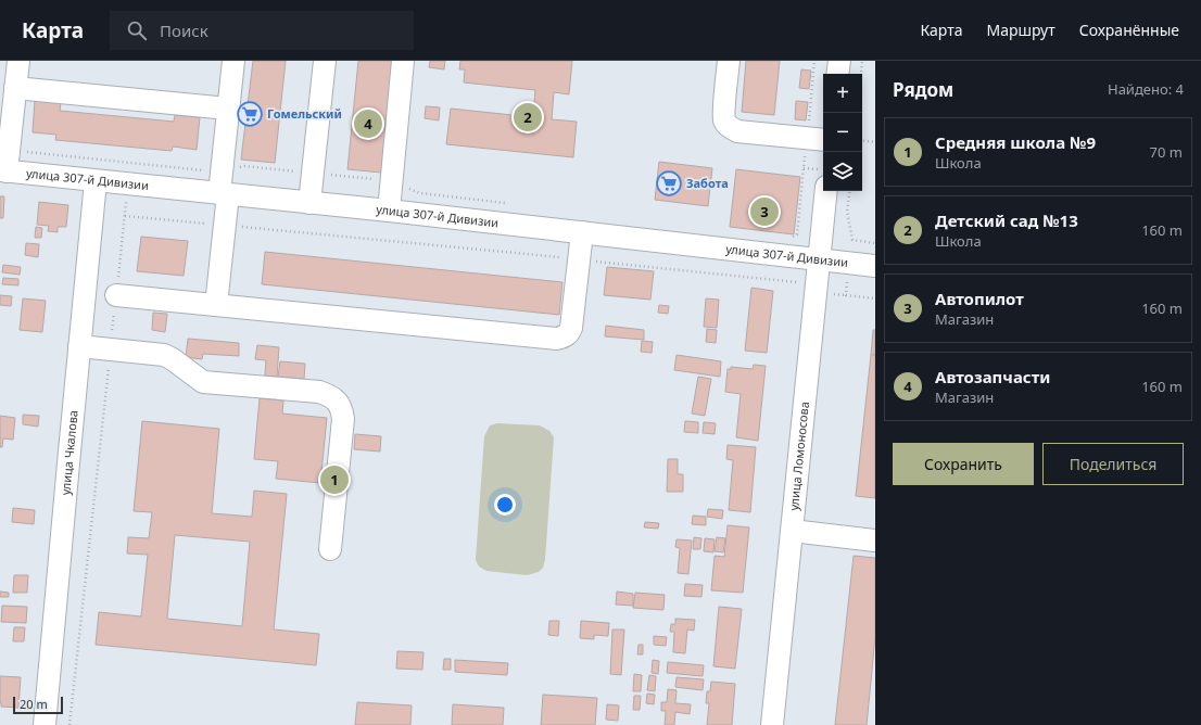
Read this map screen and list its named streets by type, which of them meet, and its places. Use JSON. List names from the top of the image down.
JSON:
{
  "streets": {
    "street": ["улица 307-й Дивизии", "улица Чкалова", "улица Ломоносова"]
  },
  "crossings": [
    ["улица 307-й Дивизии", "улица Чкалова"],
    ["улица 307-й Дивизии", "улица Ломоносова"]
  ],
  "places": {
    "supermarket": ["Гомельский", "Забота"]
  },
  "scale_bar": "20 m",
  "page": {
    "header": "Карта",
    "search": "Поиск",
    "nav": ["Карта", "Маршрут", "Сохранённые"],
    "heading": ["Рядом", "Найдено: 4"],
    "map_buttons": ["+", "−"],
    "pins": [
      "2",
      "4",
      "3",
      "1"
    ],
    "list": [
      {
        "mark": "1",
        "name": "Средняя школа №9",
        "note": "Школа",
        "value": "70 m"
      },
      {
        "mark": "2",
        "name": "Детский сад №13",
        "note": "Школа",
        "value": "160 m"
      },
      {
        "mark": "3",
        "name": "Автопилот",
        "note": "Магазин",
        "value": "160 m"
      },
      {
        "mark": "4",
        "name": "Автозапчасти",
        "note": "Магазин",
        "value": "160 m"
      }
    ],
    "buttons": ["Сохранить", "Поделиться"],
    "scale": "20 m"
  }
}
